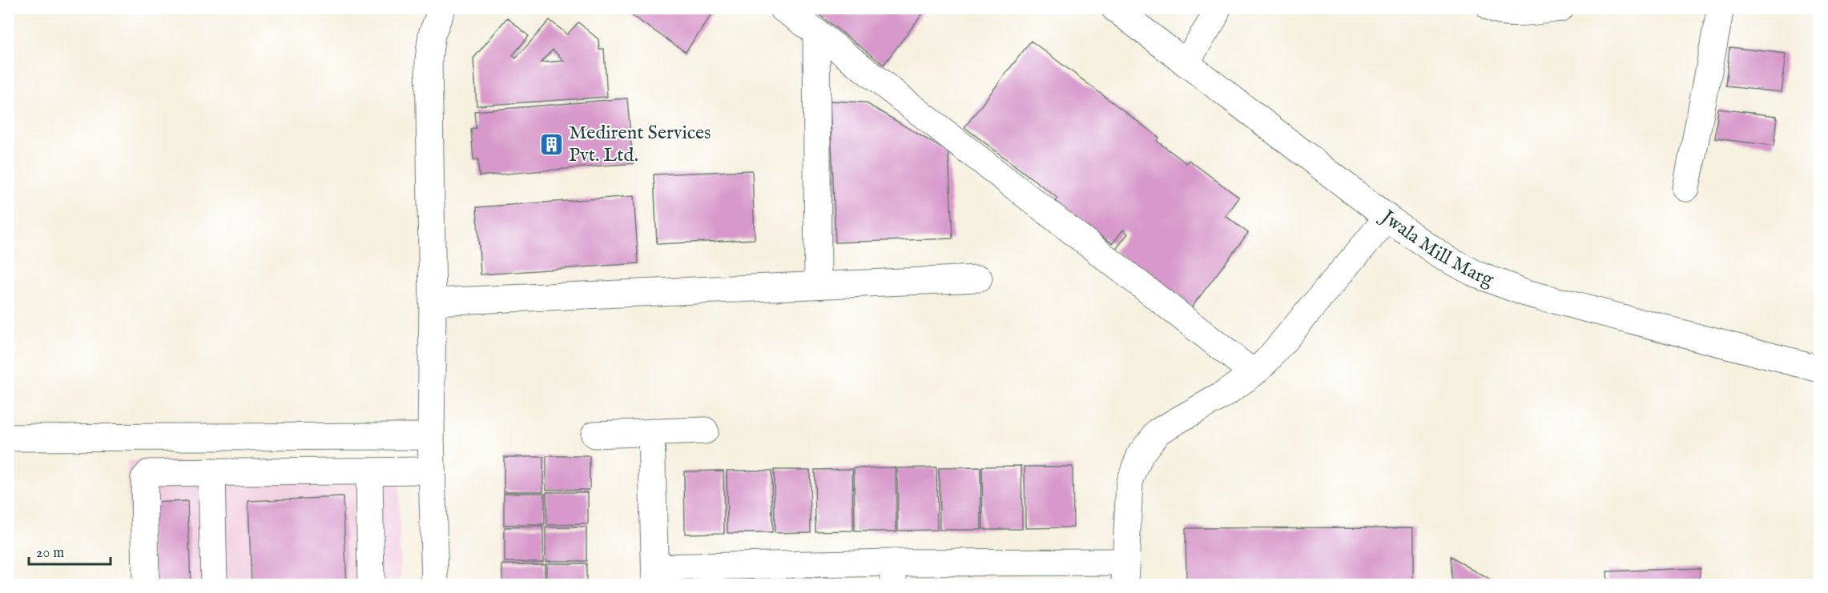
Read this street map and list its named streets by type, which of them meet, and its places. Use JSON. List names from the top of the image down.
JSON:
{
  "streets": {
    "street": ["Jwala Mill Marg"]
  },
  "places": {
    "building": ["Medirent Services Pvt. Ltd."]
  },
  "scale_bar": "20 m"
}
